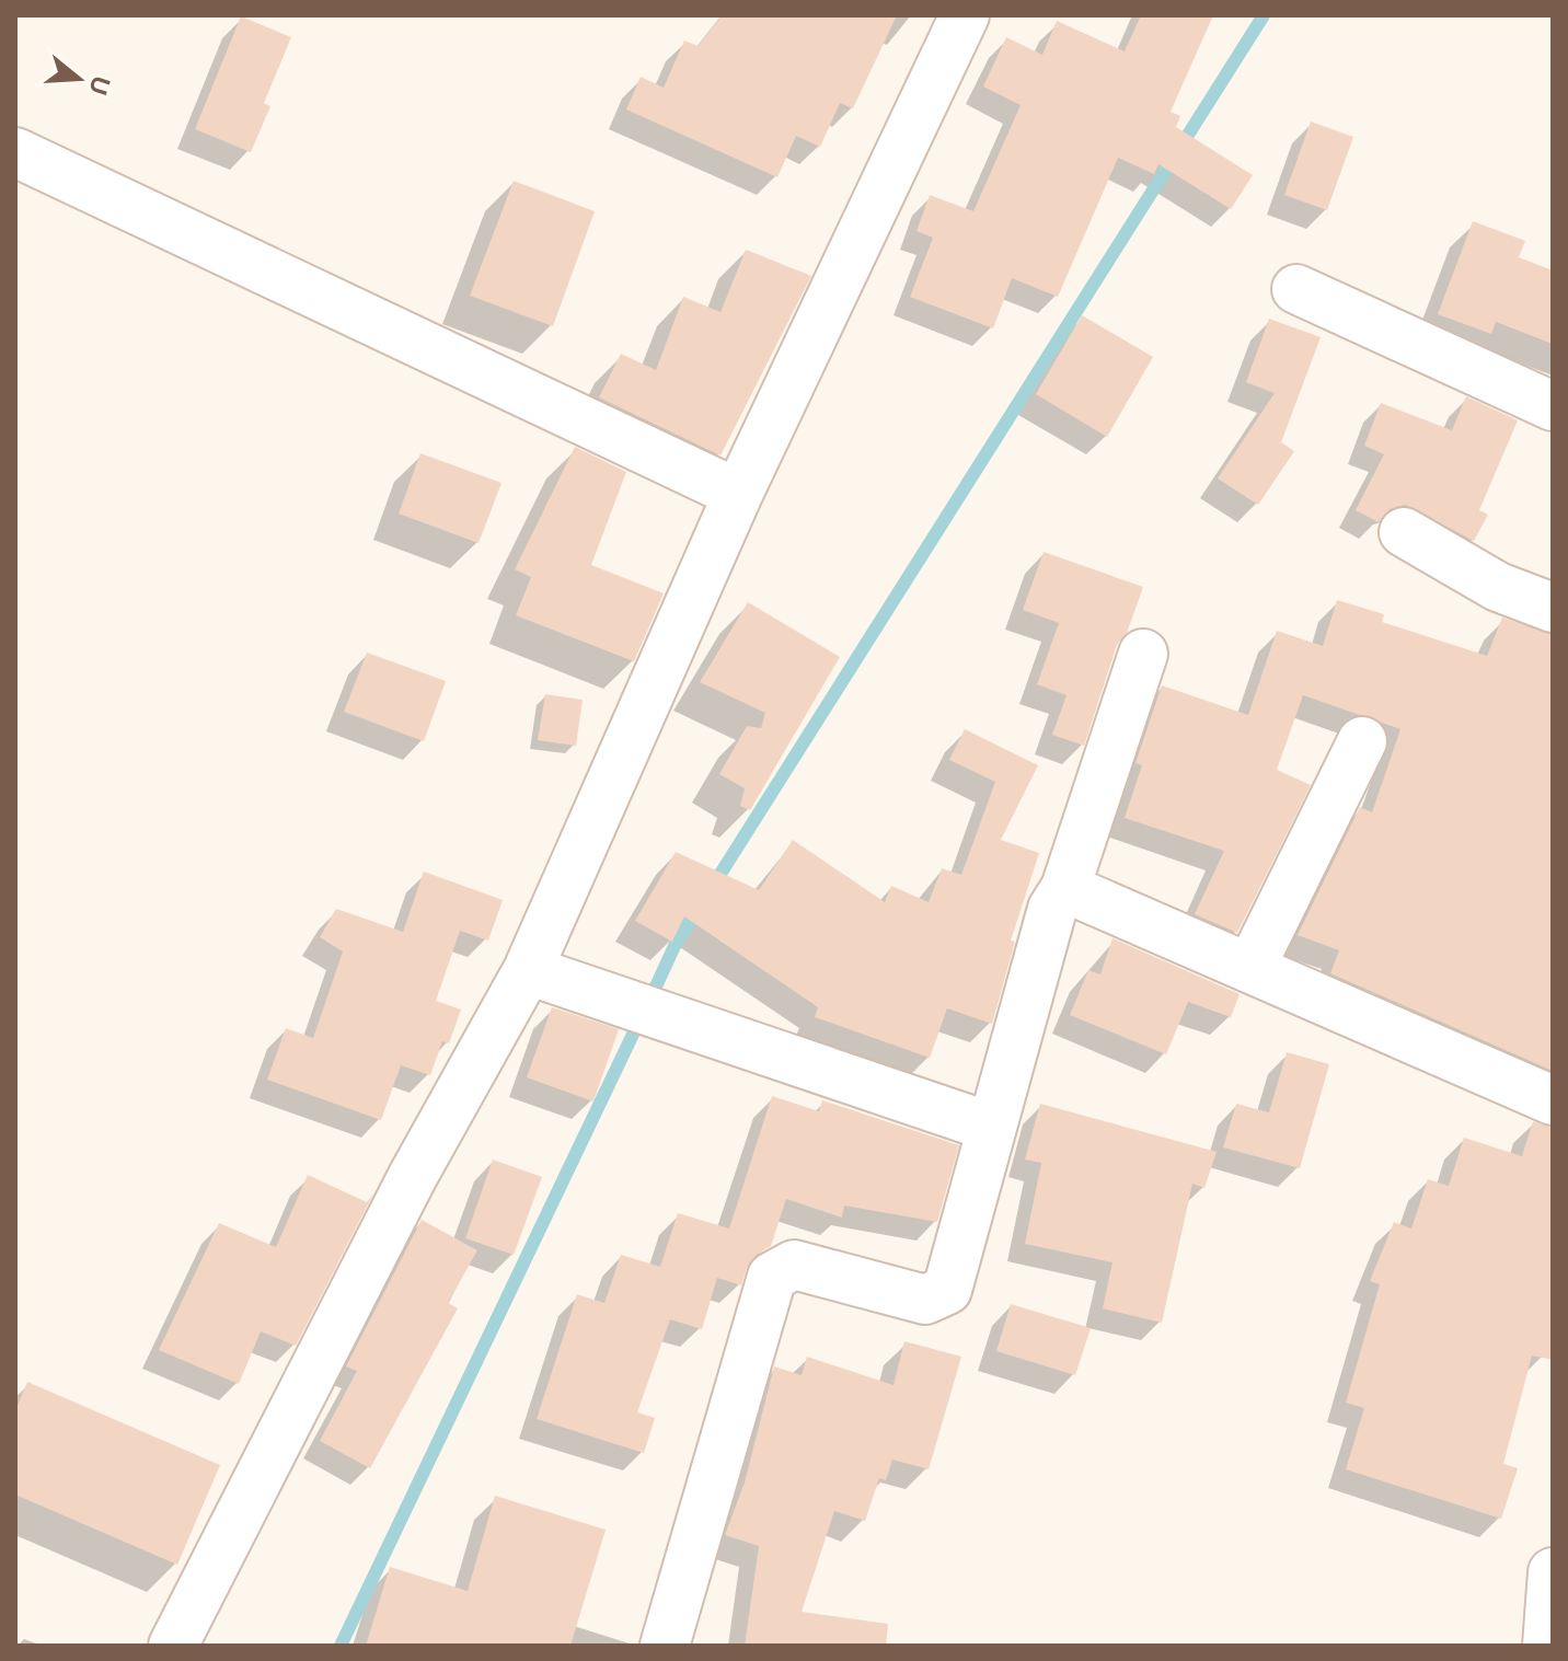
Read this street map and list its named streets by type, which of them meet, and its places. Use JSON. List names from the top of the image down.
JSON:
{
  "north": "right"
}
